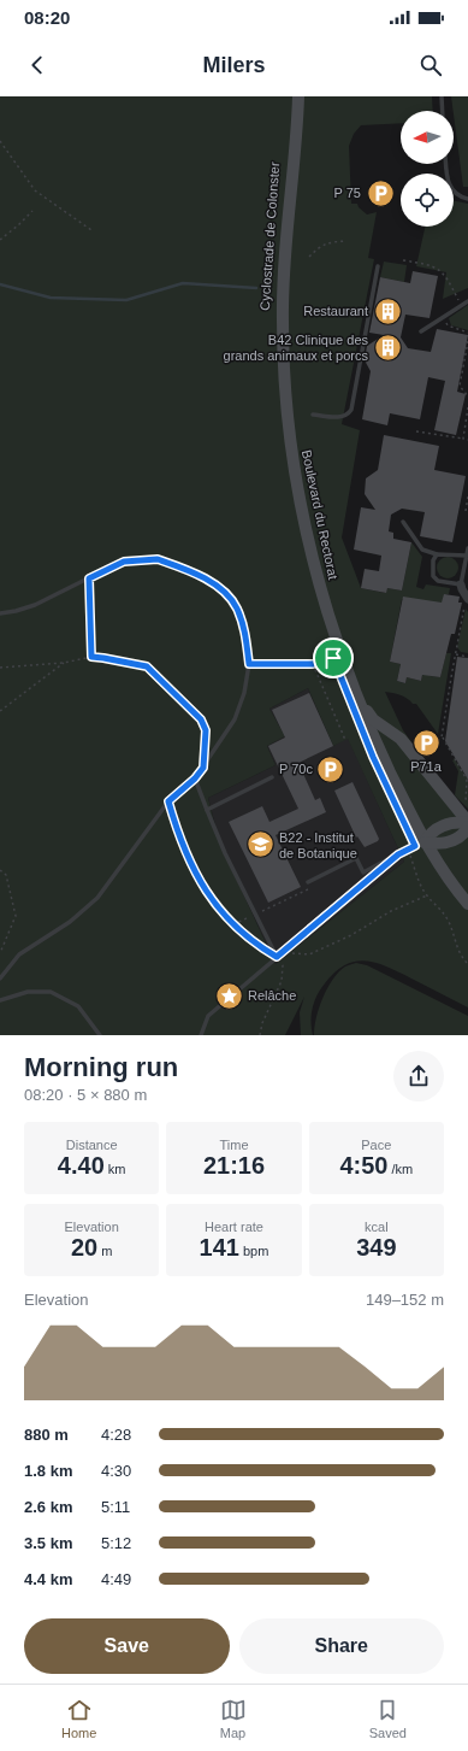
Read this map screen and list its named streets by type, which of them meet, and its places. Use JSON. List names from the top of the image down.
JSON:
{
  "streets": {
    "main road": ["Boulevard du Rectorat"]
  },
  "places": {
    "parking": ["P 75", "P71a", "P 70c"],
    "building": ["Restaurant", "B42 Clinique des grands animaux et porcs"],
    "school or university": ["B22 - Institut de Botanique"],
    "place": ["Relâche"]
  },
  "north": "left",
  "page": {
    "status": "08:20",
    "header": "Milers",
    "heading": ["Morning run", "08:20 · 5 × 880 m"],
    "stats": [
      ["Distance", "4.40 km"],
      ["Time", "21:16"],
      ["Pace", "4:50 /km"],
      ["Elevation", "20 m"],
      ["Heart rate", "141 bpm"],
      ["kcal", "349"]
    ],
    "chart": ["Elevation", "149–152 m"],
    "list": [
      {
        "name": "880 m",
        "note": "4:28"
      },
      {
        "name": "1.8 km",
        "note": "4:30"
      },
      {
        "name": "2.6 km",
        "note": "5:11"
      },
      {
        "name": "3.5 km",
        "note": "5:12"
      },
      {
        "name": "4.4 km",
        "note": "4:49"
      }
    ],
    "buttons": ["Save", "Share"],
    "tabs": ["Home", "Map", "Saved"]
  }
}
